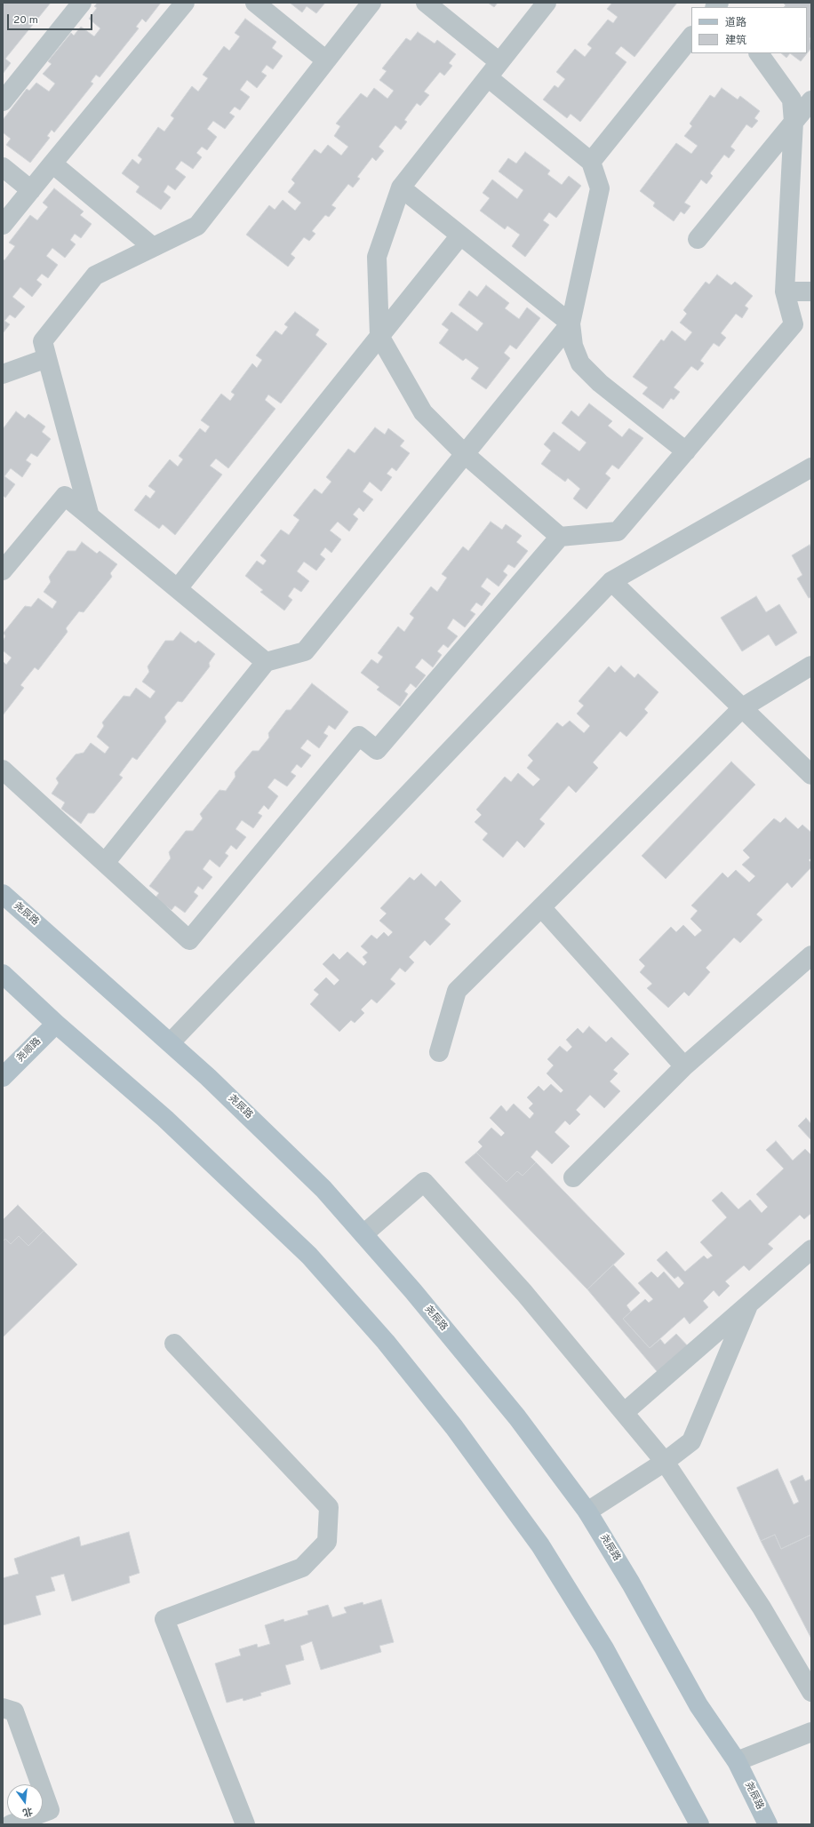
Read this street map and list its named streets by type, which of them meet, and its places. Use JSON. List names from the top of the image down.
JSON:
{
  "streets": {
    "main road": ["尧辰路", "尧顺路"]
  },
  "legend": ["道路", "建筑"],
  "scale_bar": "20 m",
  "north": "bottom"
}
